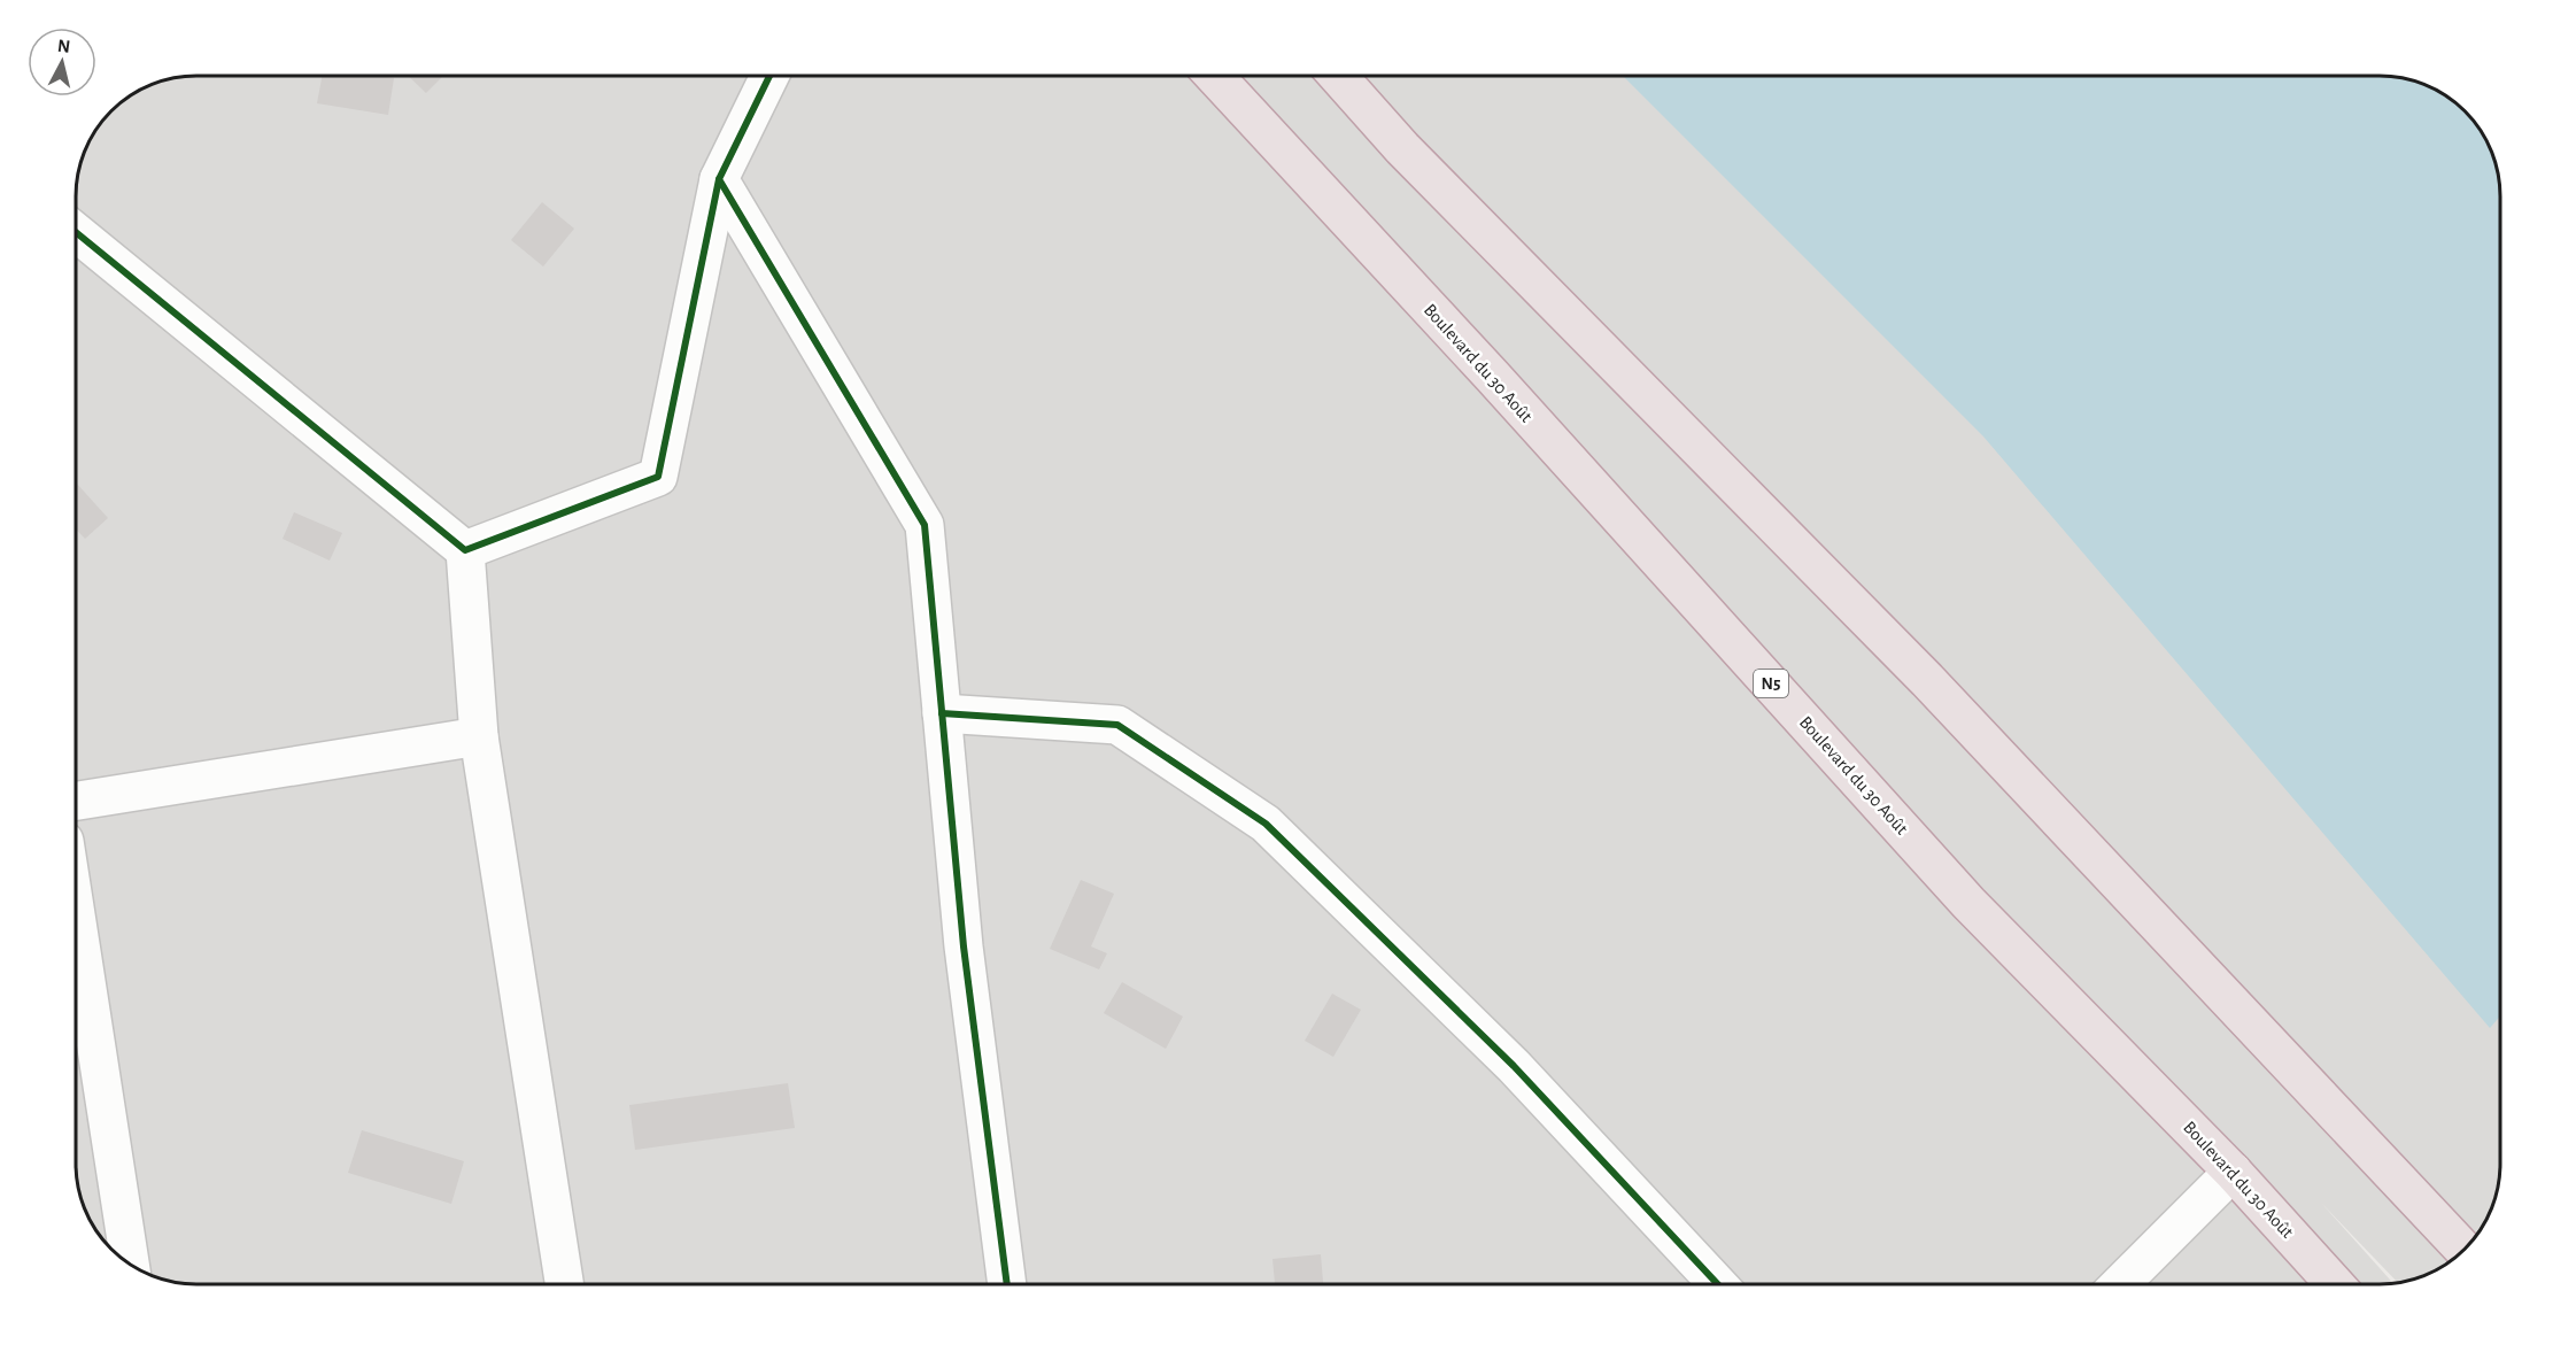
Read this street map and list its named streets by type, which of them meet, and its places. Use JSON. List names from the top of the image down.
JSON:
{
  "streets": {
    "highway": ["Boulevard du 30 Août", "N5"]
  },
  "north": "top"
}
